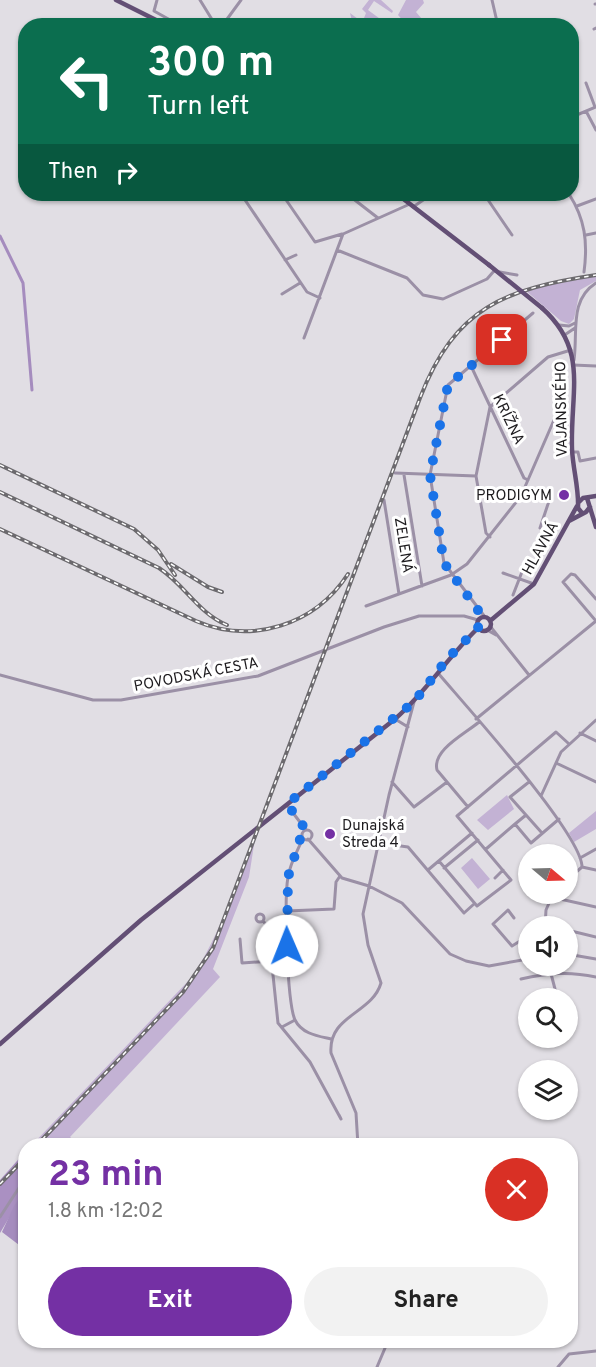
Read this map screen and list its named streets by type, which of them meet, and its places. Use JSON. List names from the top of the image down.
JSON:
{
  "streets": {
    "main road": ["VAJANSKÉHO", "HLAVNÁ"],
    "street": ["KRÍŽNA", "ZELENÁ", "POVODSKÁ CESTA"]
  },
  "crossings": [
    ["KRÍŽNA", "ZELENÁ"],
    ["HLAVNÁ", "POVODSKÁ CESTA"]
  ],
  "places": ["PRODIGYM", "Dunajská Streda 4"],
  "north": "right",
  "page": {
    "turn": ["300 m", "Turn left"],
    "then": "Then",
    "heading": ["23 min", "1.8 km · 12:02"],
    "buttons": ["Exit", "Share"]
  }
}
